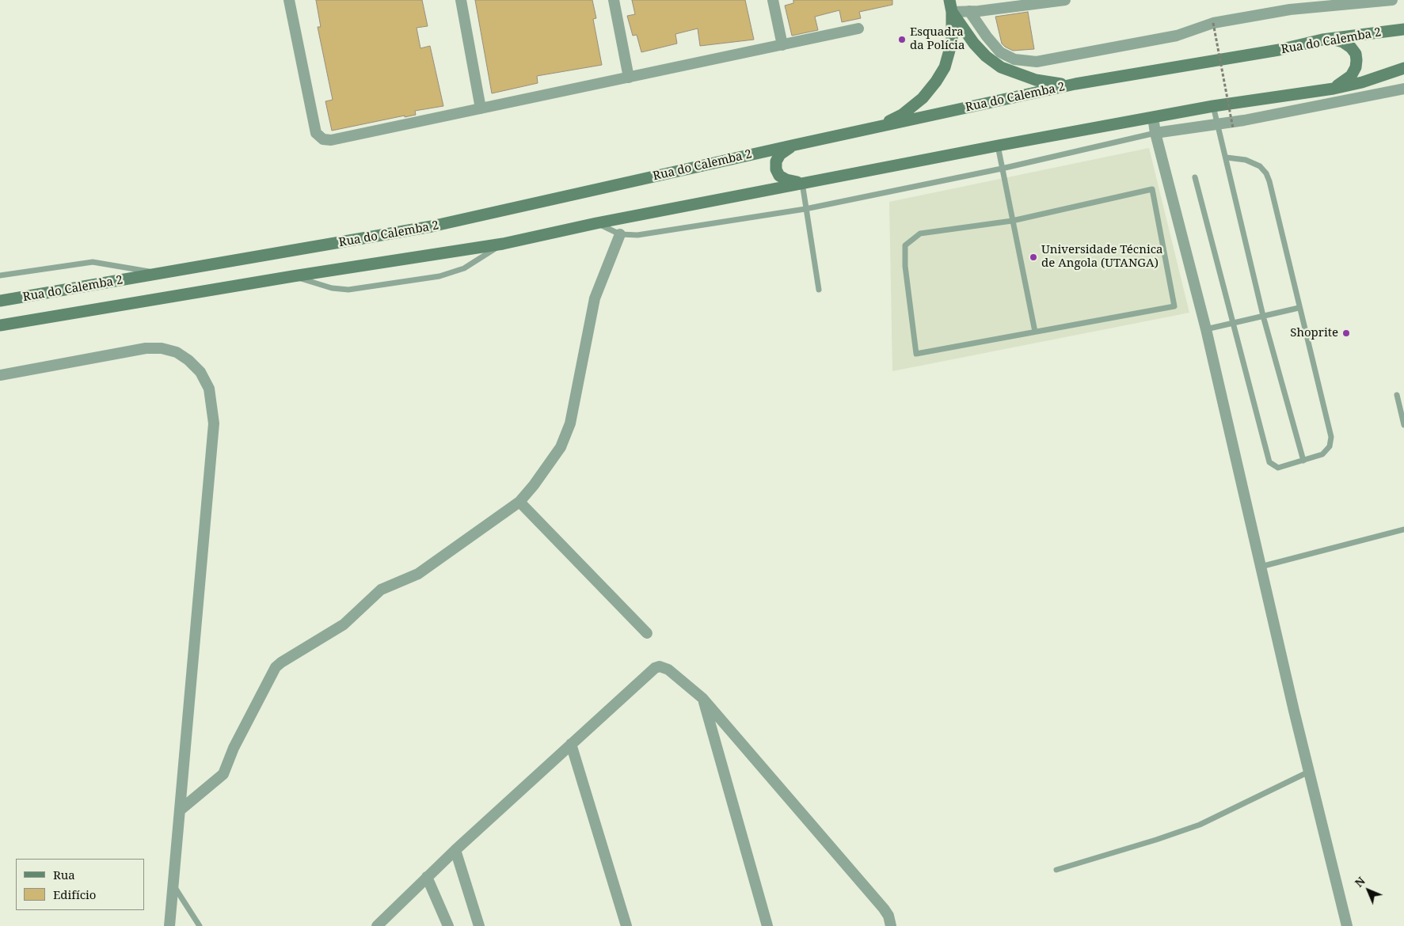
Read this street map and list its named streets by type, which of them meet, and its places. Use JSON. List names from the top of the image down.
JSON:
{
  "streets": {
    "main road": ["Rua do Calemba 2"]
  },
  "places": ["Esquadra da Polícia", "Universidade Técnica de Angola (UTANGA)", "Shoprite"],
  "legend": ["Rua", "Edifício"],
  "north": "top left"
}
